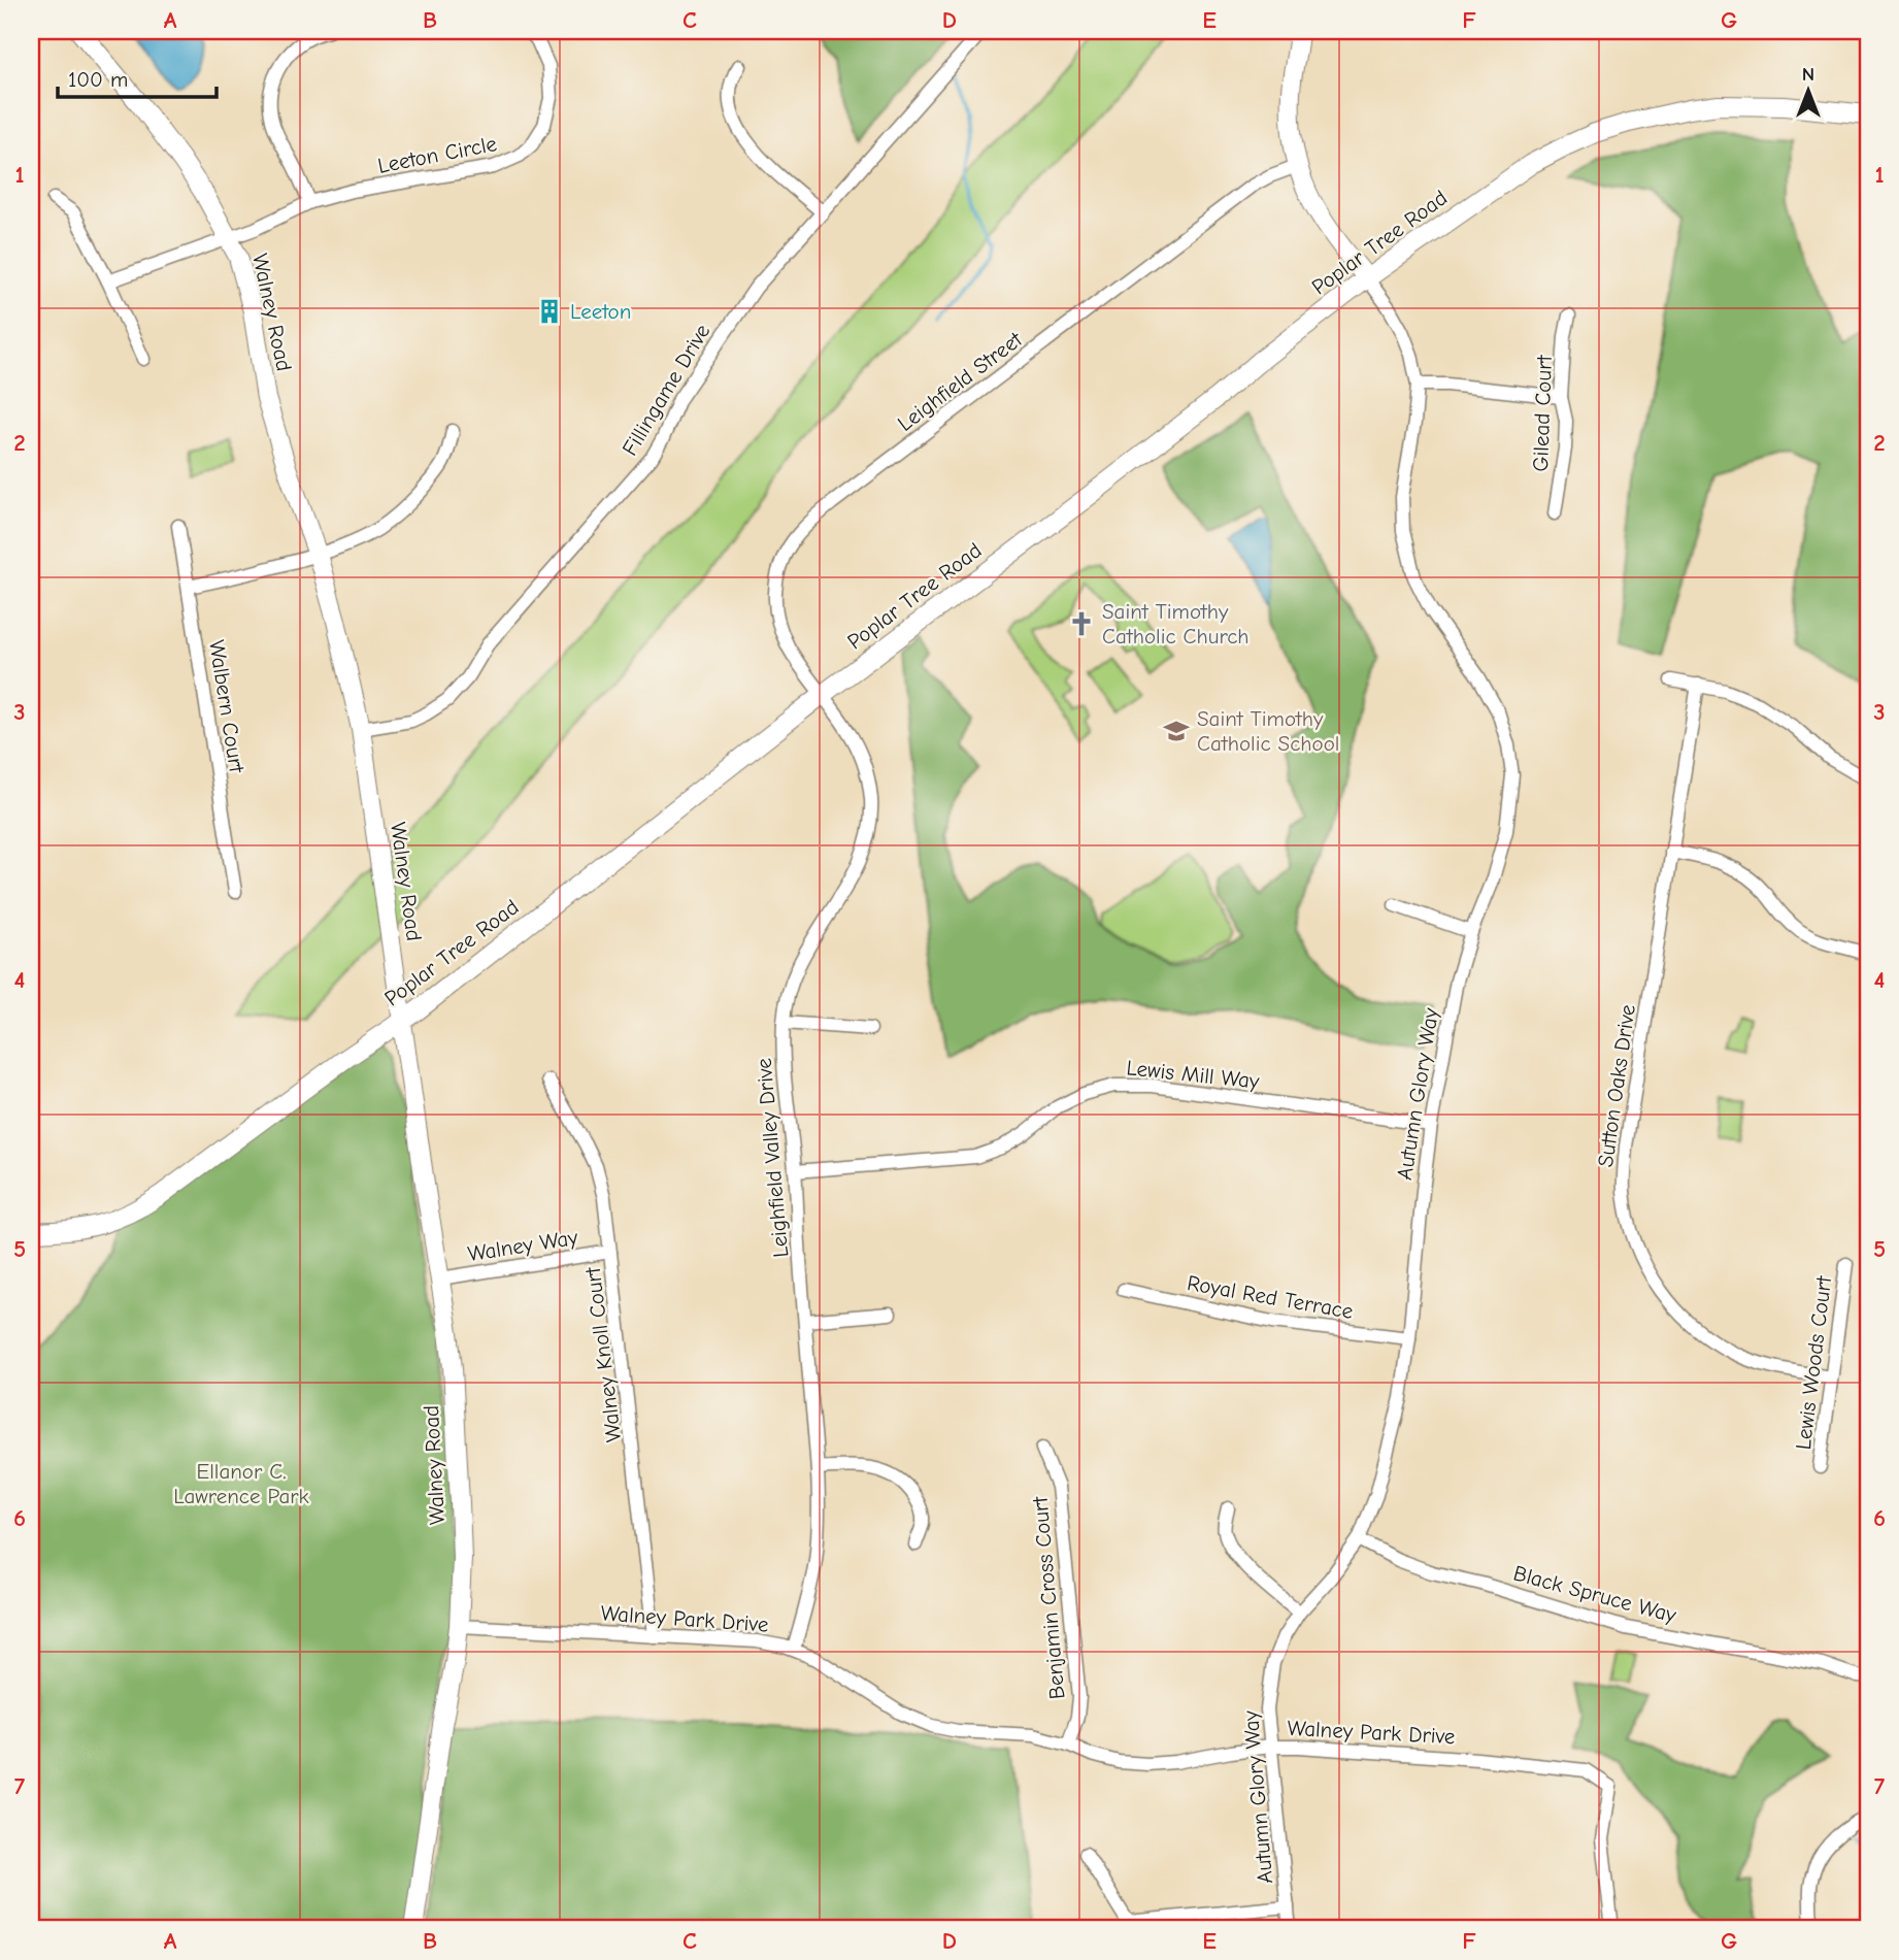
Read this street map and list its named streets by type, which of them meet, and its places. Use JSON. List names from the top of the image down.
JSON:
{
  "streets": {
    "main road": ["Poplar Tree Road", "Walney Road"],
    "street": [
      "Leeton Circle",
      "Leighfield Street",
      "Fillingame Drive",
      "Gilead Court",
      "Walbern Court",
      "Lewis Mill Way",
      "Sutton Oaks Drive",
      "Autumn Glory Way",
      "Leighfield Valley Drive",
      "Walney Way",
      "Royal Red Terrace",
      "Walney Knoll Court",
      "Lewis Woods Court",
      "Black Spruce Way",
      "Benjamin Cross Court",
      "Walney Park Drive"
    ]
  },
  "crossings": [
    ["Leeton Circle", "Walney Road"],
    ["Poplar Tree Road", "Walney Road"],
    ["Poplar Tree Road", "Leighfield Street"],
    ["Poplar Tree Road", "Autumn Glory Way"],
    ["Poplar Tree Road", "Leighfield Valley Drive"],
    ["Walney Road", "Fillingame Drive"],
    ["Walney Road", "Walney Way"],
    ["Walney Road", "Walney Park Drive"],
    ["Leighfield Street", "Leighfield Valley Drive"],
    ["Lewis Mill Way", "Autumn Glory Way"],
    ["Lewis Mill Way", "Leighfield Valley Drive"],
    ["Sutton Oaks Drive", "Lewis Woods Court"],
    ["Autumn Glory Way", "Royal Red Terrace"],
    ["Autumn Glory Way", "Black Spruce Way"],
    ["Autumn Glory Way", "Walney Park Drive"],
    ["Leighfield Valley Drive", "Walney Park Drive"],
    ["Walney Way", "Walney Knoll Court"],
    ["Walney Knoll Court", "Walney Park Drive"],
    ["Benjamin Cross Court", "Walney Park Drive"]
  ],
  "parks": ["Ellanor C. Lawrence Park"],
  "places": {
    "building": ["Leeton"],
    "church": ["Saint Timothy Catholic Church"],
    "school or university": ["Saint Timothy Catholic School"]
  },
  "scale_bar": "100 m",
  "north": "top",
  "grid": {
    "columns": [
      "A",
      "B",
      "C",
      "D",
      "E",
      "F",
      "G"
    ],
    "rows": [
      "1",
      "2",
      "3",
      "4",
      "5",
      "6",
      "7"
    ]
  }
}
